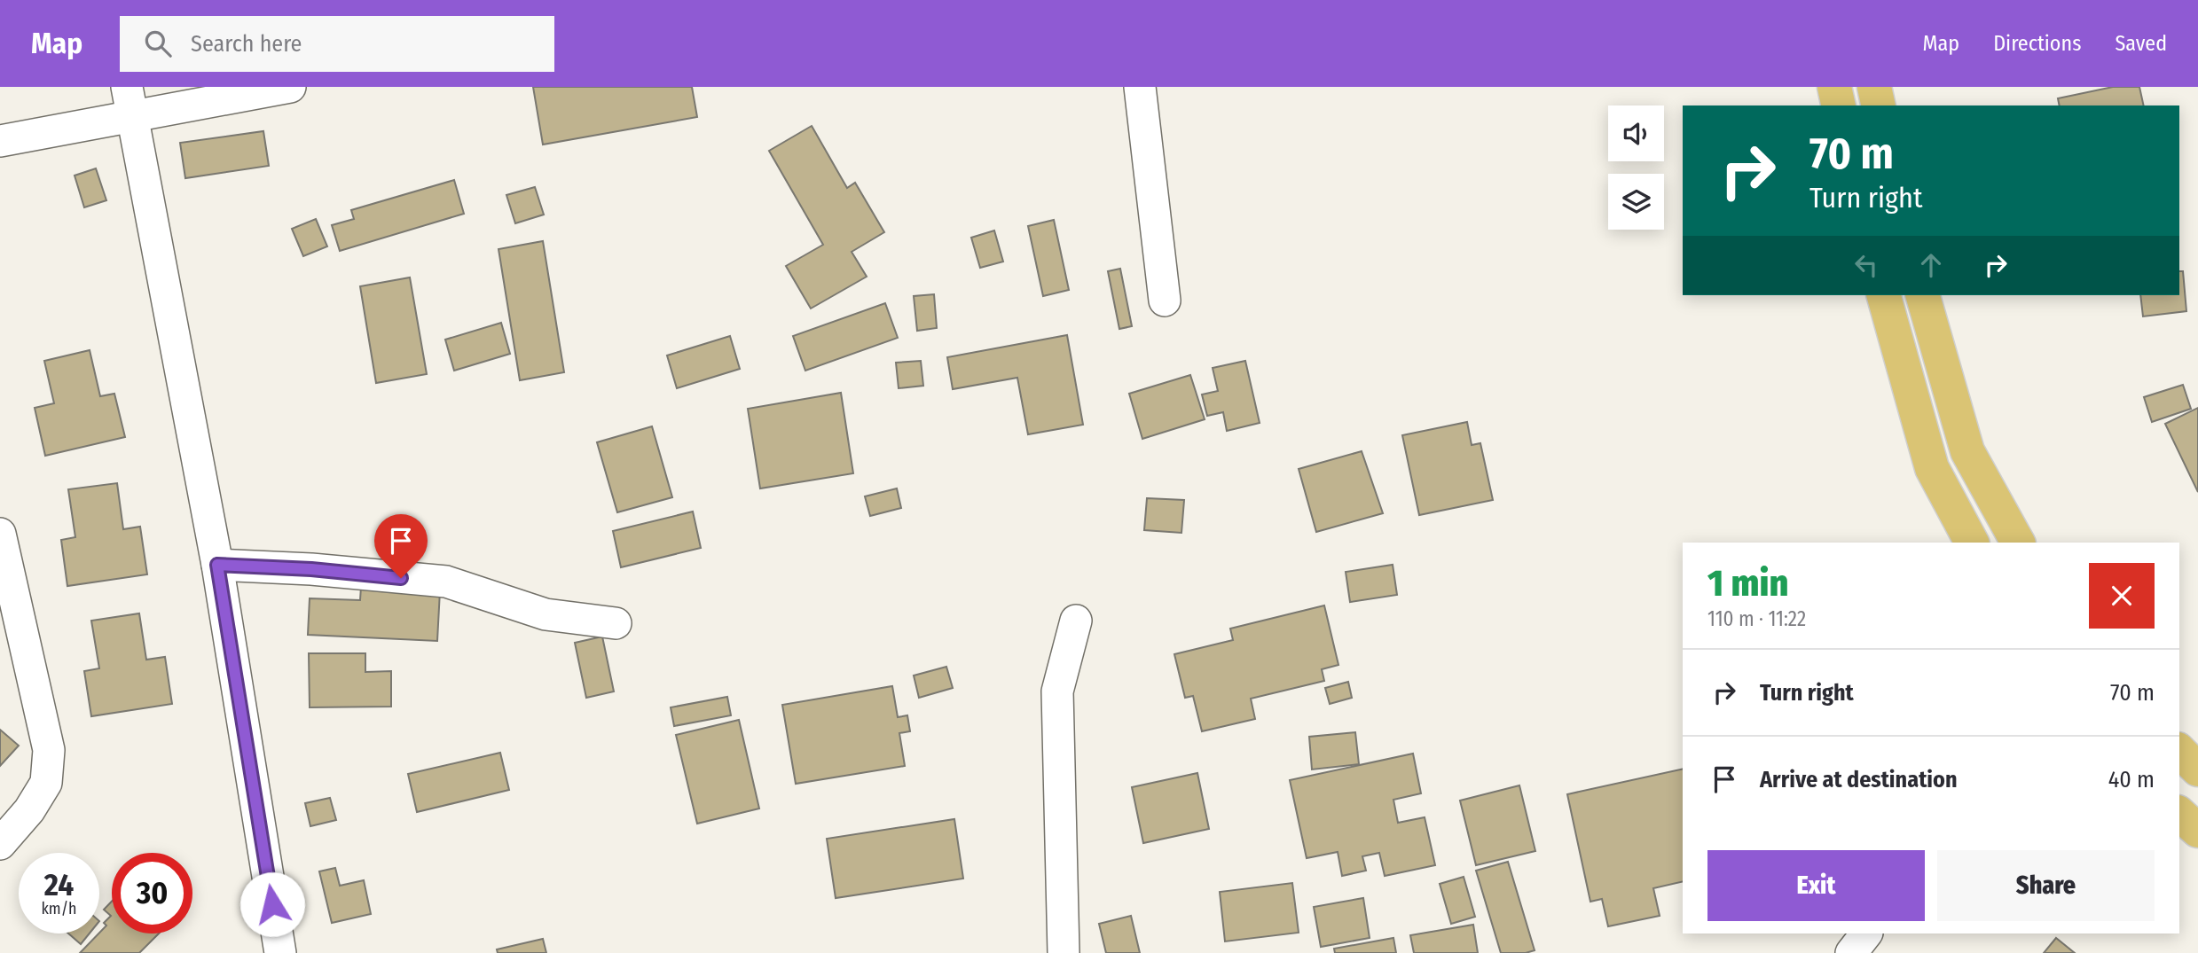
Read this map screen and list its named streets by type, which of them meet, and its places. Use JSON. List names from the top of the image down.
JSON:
{
  "page": {
    "header": "Map",
    "search": "Search here",
    "nav": ["Map", "Directions", "Saved"],
    "turn": ["70 m", "Turn right"],
    "heading": ["1 min", "110 m · 11:22"],
    "list": [
      {
        "name": "Turn right",
        "value": "70 m"
      },
      {
        "name": "Arrive at destination",
        "value": "40 m"
      }
    ],
    "buttons": ["Exit", "Share"],
    "speed": "24 km/h",
    "limit": "30"
  }
}
